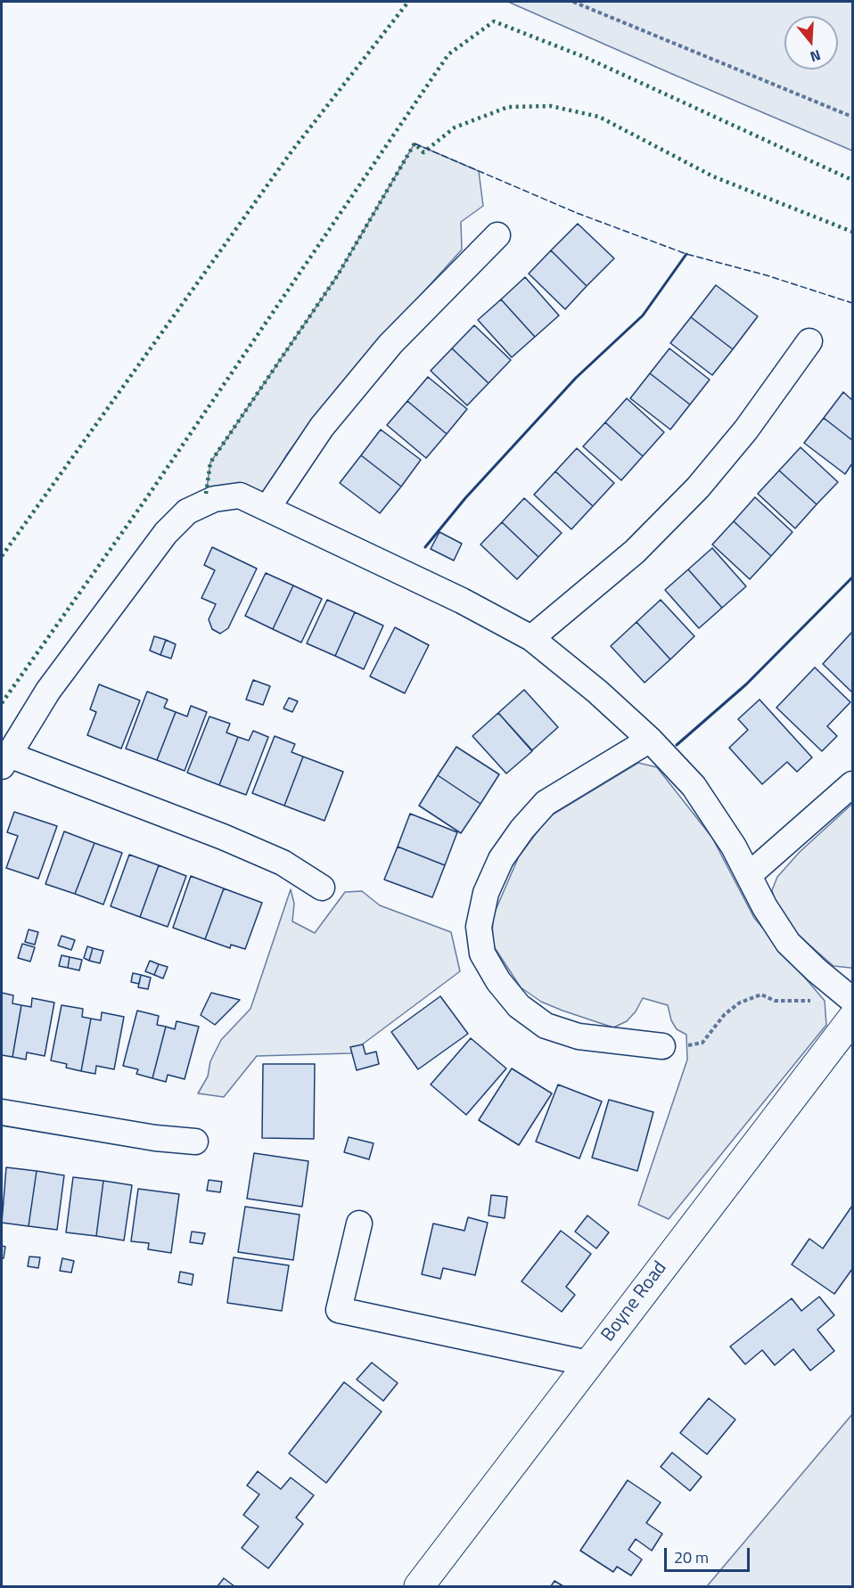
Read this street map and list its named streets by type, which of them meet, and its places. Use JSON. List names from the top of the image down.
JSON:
{
  "streets": {
    "street": ["Boyne Road"]
  },
  "scale_bar": "20 m",
  "north": "bottom"
}
